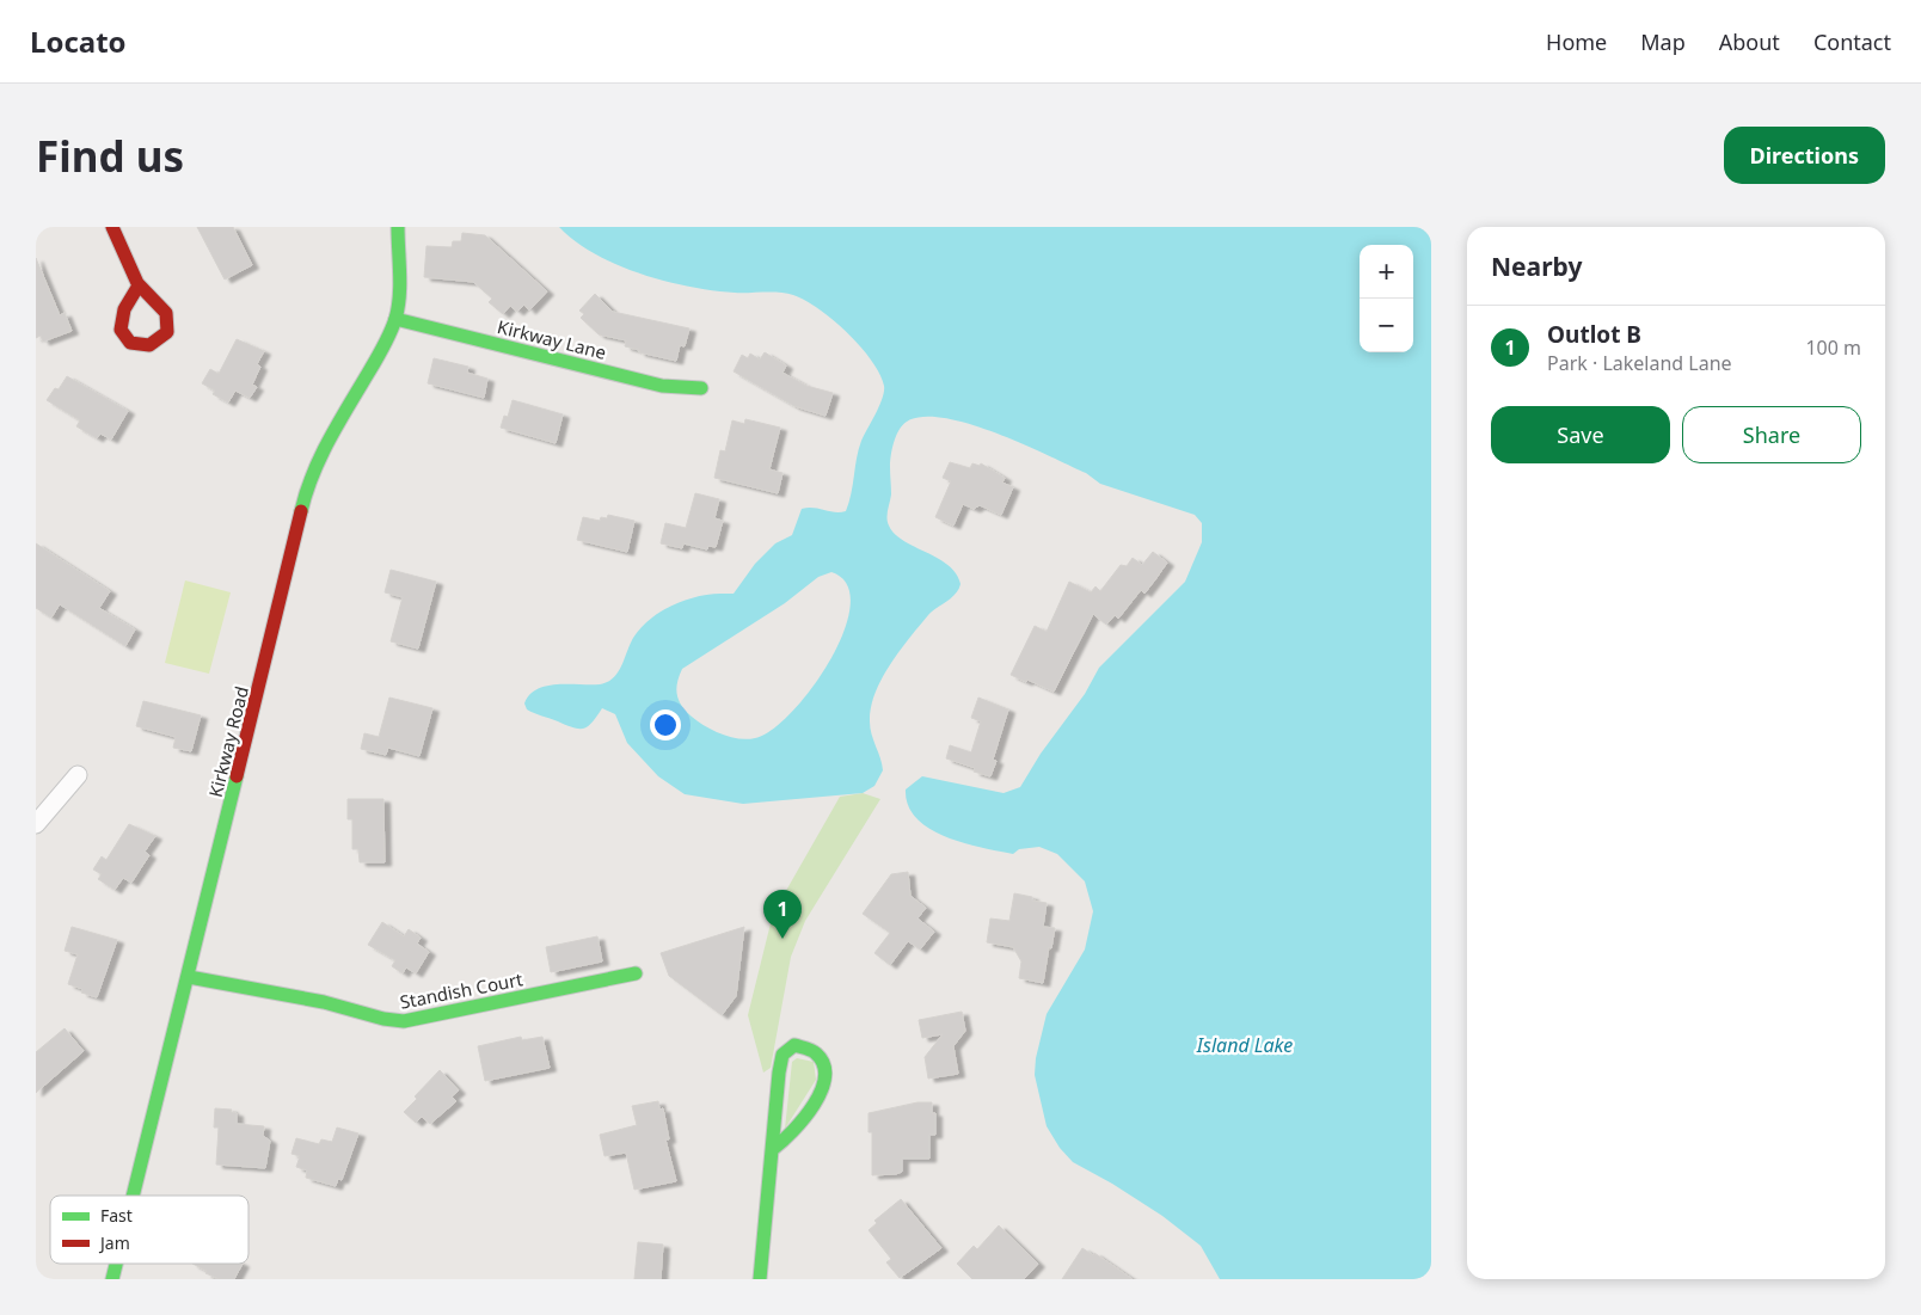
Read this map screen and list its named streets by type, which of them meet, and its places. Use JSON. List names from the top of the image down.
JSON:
{
  "streets": {
    "street": ["Kirkway Lane", "Kirkway Road", "Standish Court"]
  },
  "crossings": [
    ["Kirkway Lane", "Kirkway Road"],
    ["Kirkway Road", "Standish Court"]
  ],
  "water": ["Island Lake"],
  "legend": ["Fast", "Jam"],
  "page": {
    "header": "Locato",
    "nav": [
      "Home",
      "Map",
      "About",
      "Contact"
    ],
    "buttons": [
      "Directions",
      ["Save", "Share"]
    ],
    "title": "Find us",
    "heading": "Nearby",
    "map_buttons": ["+", "−"],
    "list": [
      {
        "mark": "1",
        "name": "Outlot B",
        "note": "Park · Lakeland Lane",
        "value": "100 m"
      }
    ],
    "pins": "1"
  }
}
